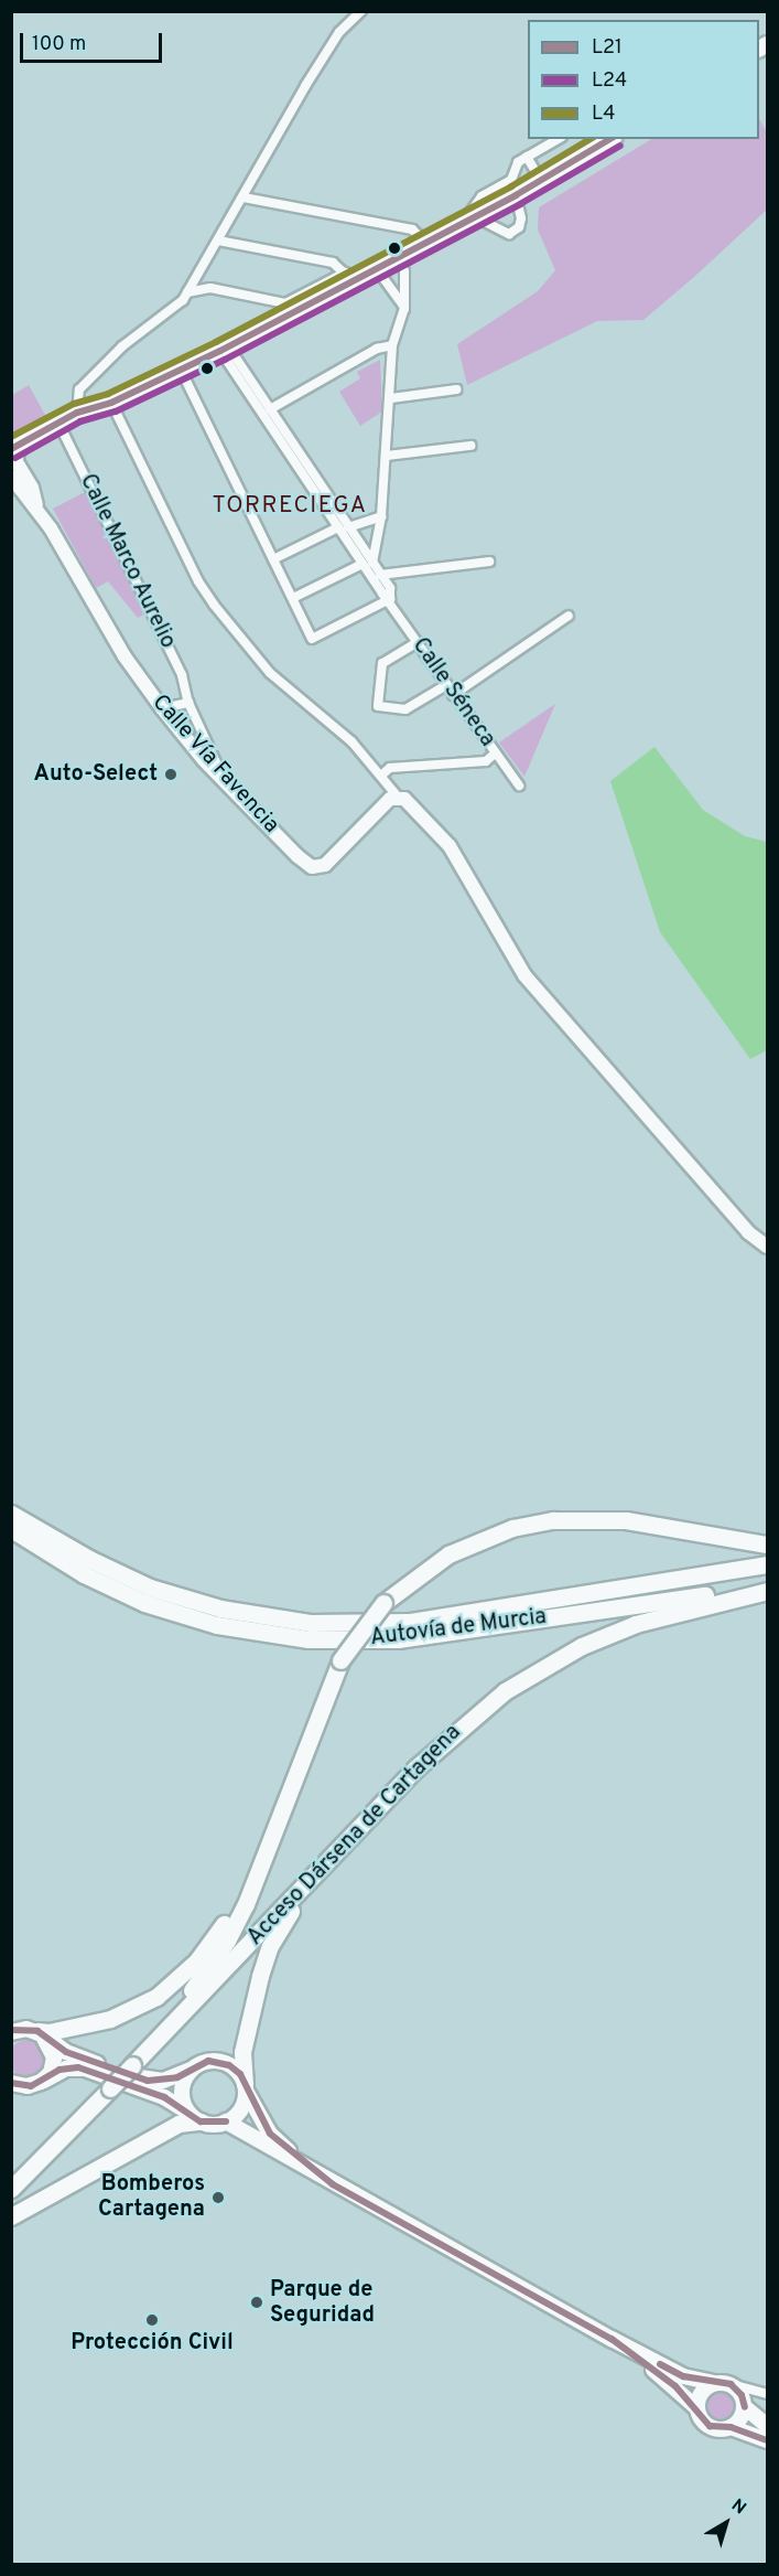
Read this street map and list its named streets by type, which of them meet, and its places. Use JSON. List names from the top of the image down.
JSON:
{
  "streets": {
    "highway": ["Autovía de Murcia", "Acceso Dársena de Cartagena"],
    "main road": ["Calle Vía Favencia"],
    "street": ["Calle Marco Aurelio", "Calle Séneca"]
  },
  "crossings": [
    ["Calle Marco Aurelio", "Calle Vía Favencia"]
  ],
  "districts": ["TORRECIEGA"],
  "places": [
    "Auto-Select",
    "Bomberos Cartagena",
    "Parque de Seguridad",
    "Protección Civil"
  ],
  "lines": ["transit line L21", "transit line L4", "transit line L24"],
  "legend": ["L21", "L24", "L4"],
  "scale_bar": "100 m",
  "north": "top right"
}
